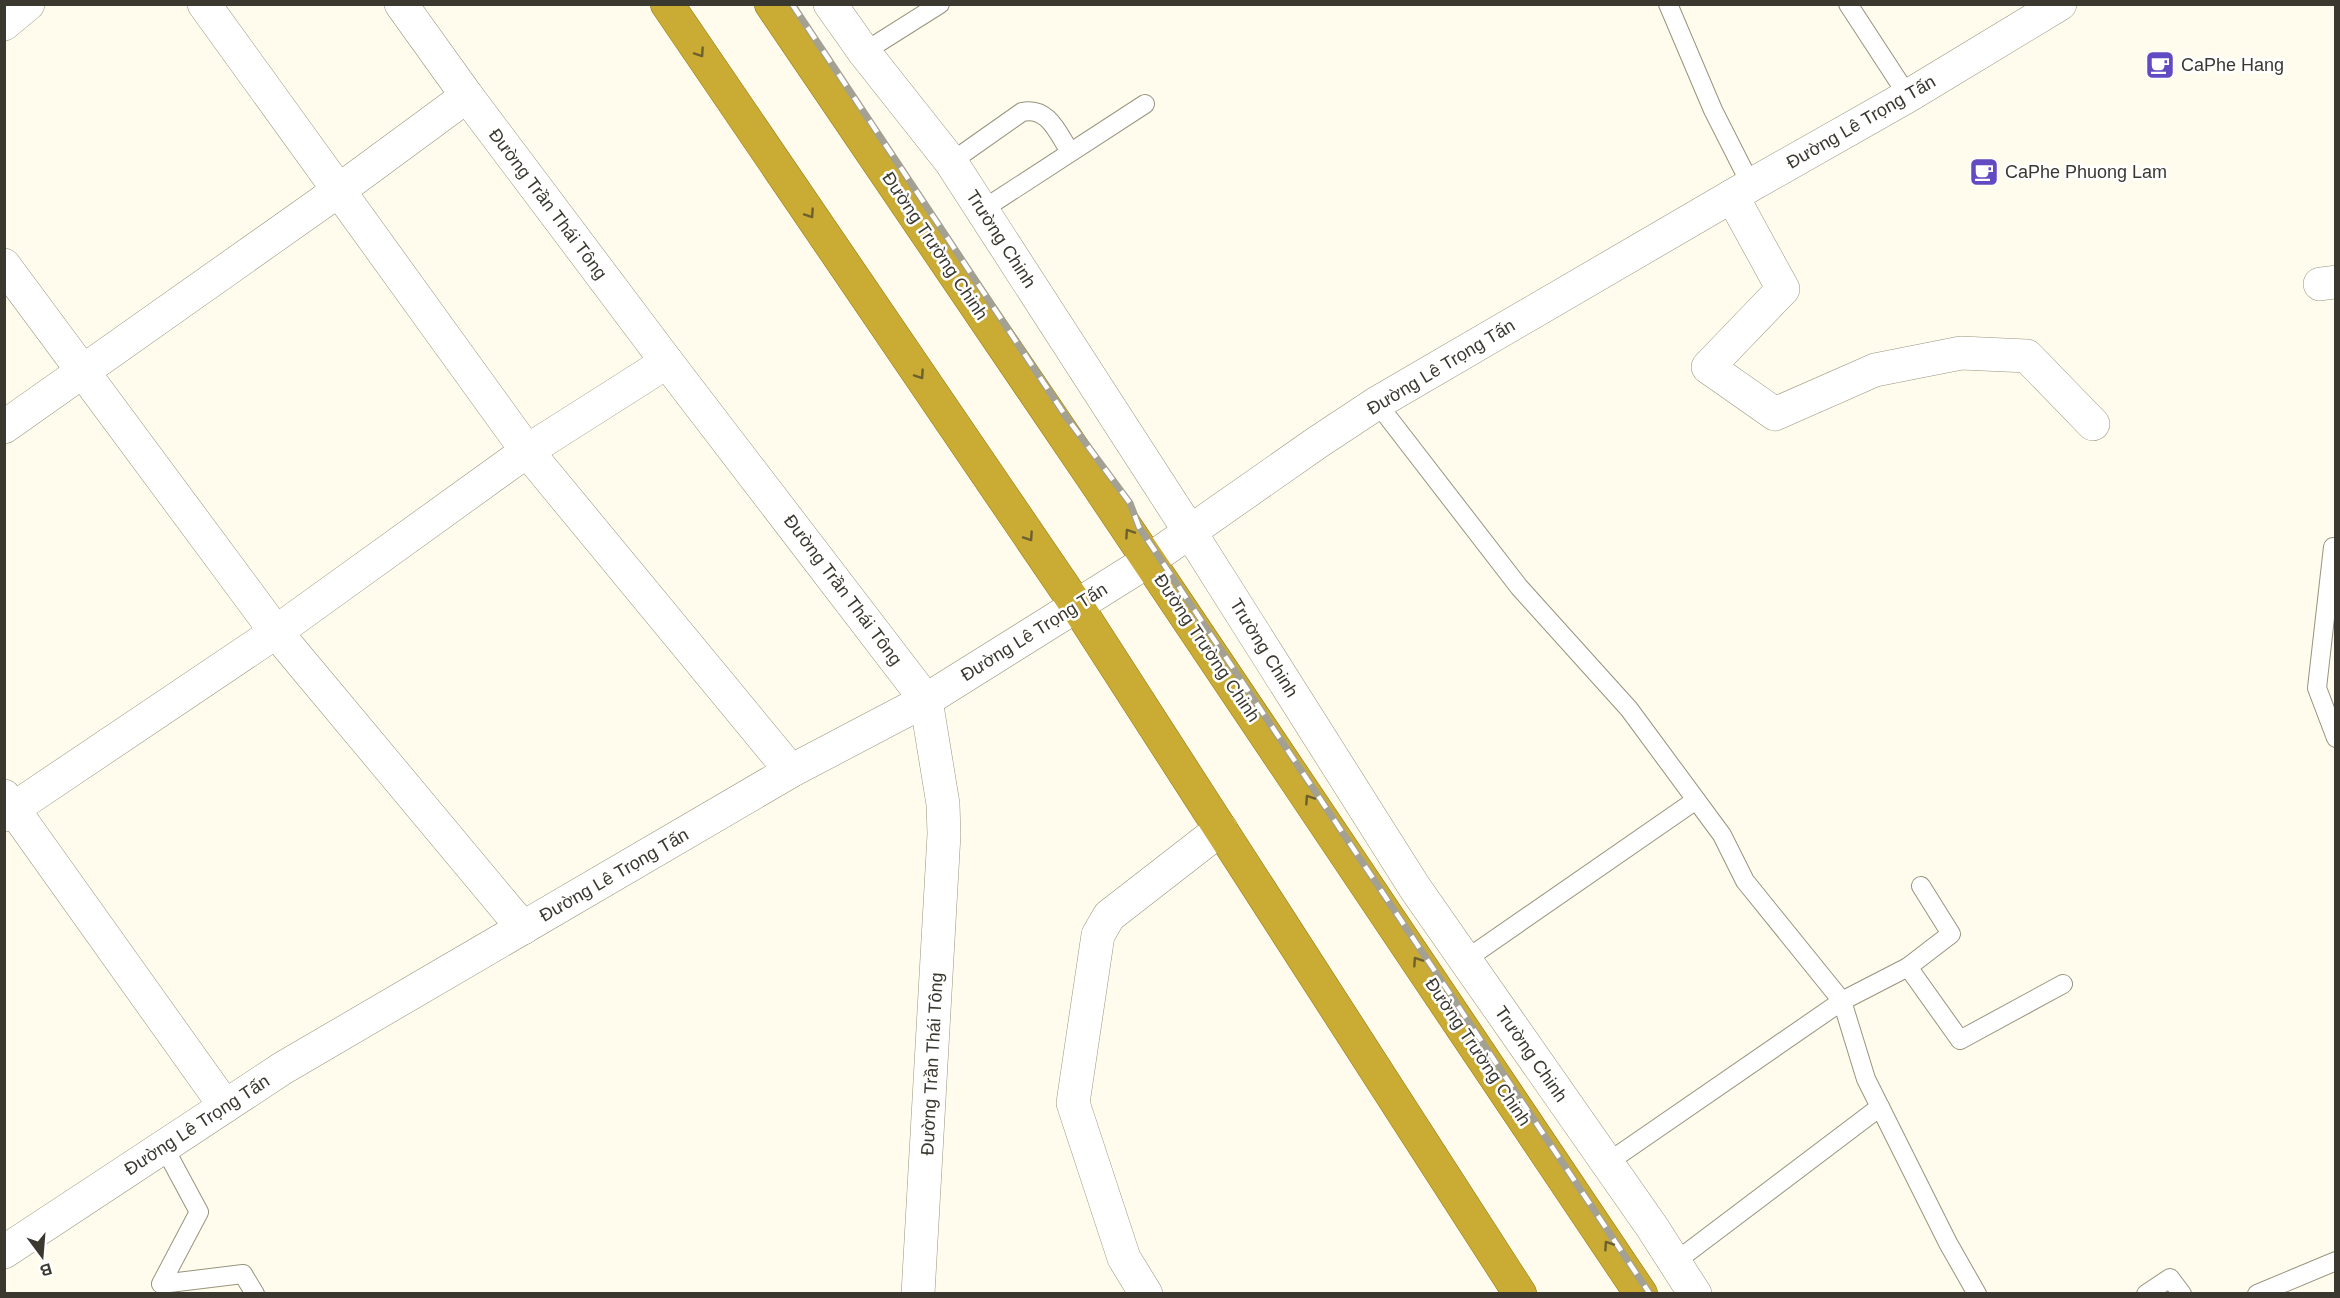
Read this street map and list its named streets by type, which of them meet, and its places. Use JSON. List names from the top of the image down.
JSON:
{
  "streets": {
    "highway": ["Đường Trường Chinh"],
    "street": ["Đường Lê Trọng Tấn", "Đường Trần Thái Tông", "Trường Chinh"]
  },
  "crossings": [
    ["Đường Lê Trọng Tấn", "Đường Trần Thái Tông"],
    ["Đường Lê Trọng Tấn", "Trường Chinh"],
    ["Đường Lê Trọng Tấn", "Đường Trường Chinh"]
  ],
  "places": {
    "cafe": ["CaPhe Hang", "CaPhe Phuong Lam"]
  },
  "north": "bottom"
}
